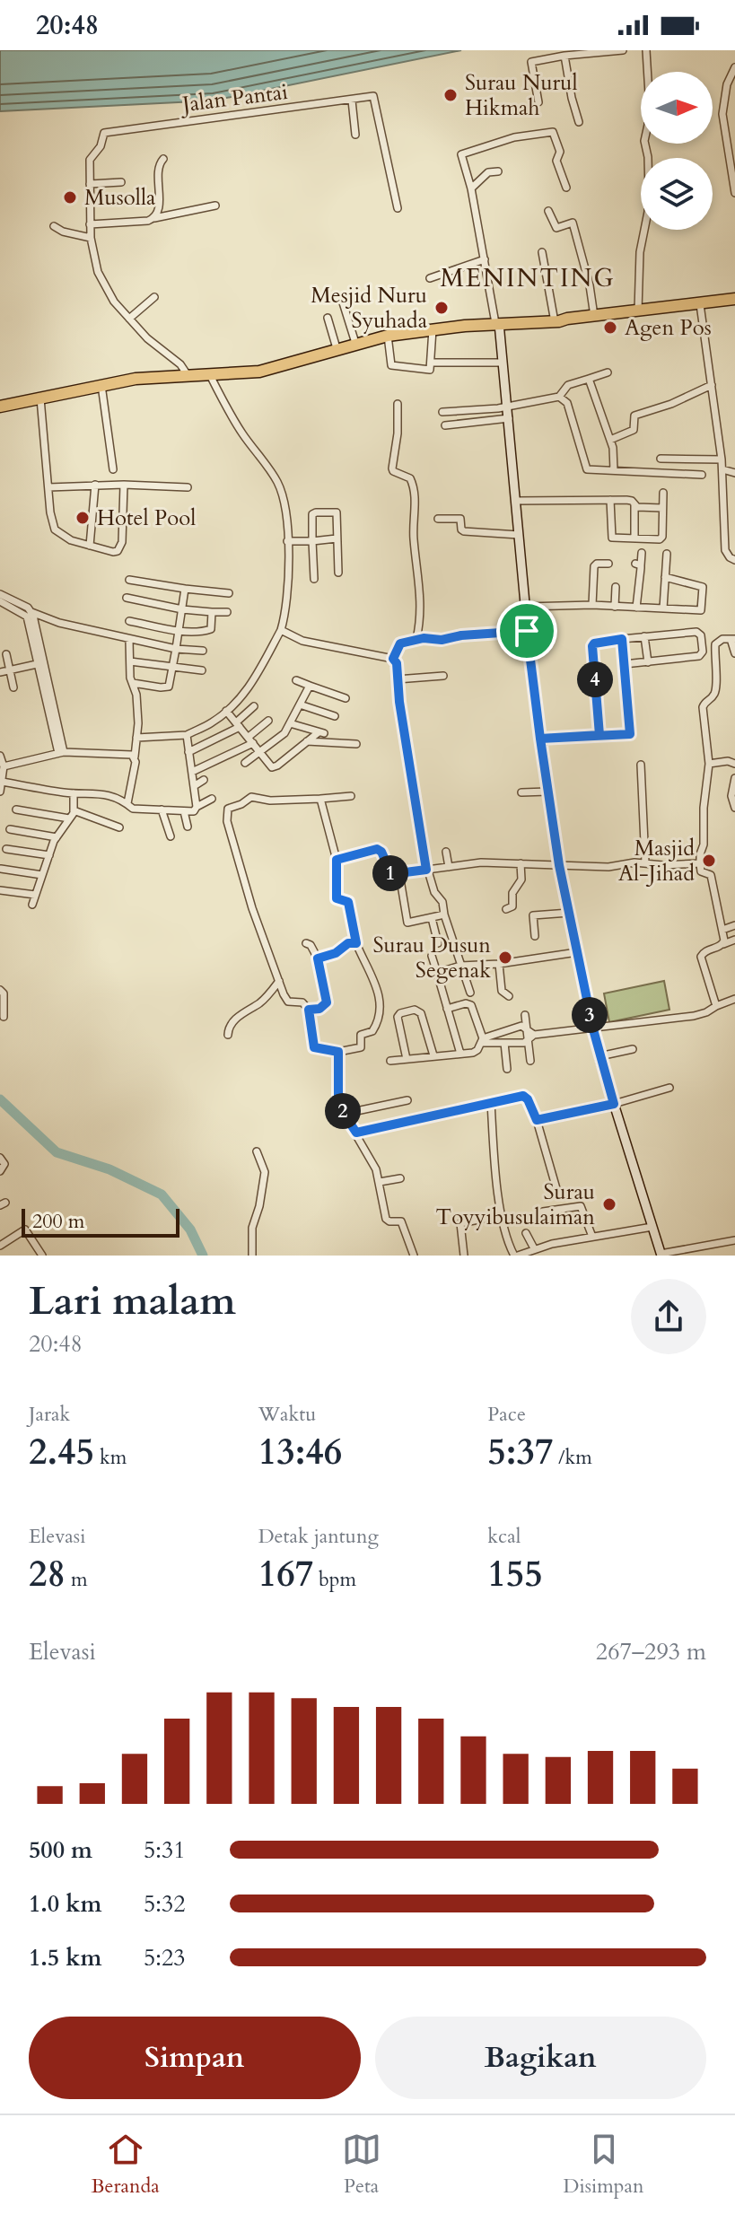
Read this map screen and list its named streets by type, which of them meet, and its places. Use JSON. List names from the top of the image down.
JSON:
{
  "streets": {
    "street": ["Jalan Pantai"]
  },
  "districts": ["MENINTING"],
  "places": [
    "Surau Nurul Hikmah",
    "Musolla",
    "Mesjid Nuru Syuhada",
    "Agen Pos",
    "Hotel Pool",
    "Masjid Al-Jihad",
    "Surau Dusun Segenak",
    "Surau Toyyibusulaiman"
  ],
  "scale_bar": "200 m",
  "north": "right",
  "page": {
    "status": "20:48",
    "pins": [
      "4",
      "1",
      "3",
      "2"
    ],
    "scale": "200 m",
    "heading": ["Lari malam", "20:48"],
    "stats": [
      ["Jarak", "2.45 km"],
      ["Waktu", "13:46"],
      ["Pace", "5:37 /km"],
      ["Elevasi", "28 m"],
      ["Detak jantung", "167 bpm"],
      ["kcal", "155"]
    ],
    "chart": ["Elevasi", "267–293 m"],
    "list": [
      {
        "name": "500 m",
        "note": "5:31"
      },
      {
        "name": "1.0 km",
        "note": "5:32"
      },
      {
        "name": "1.5 km",
        "note": "5:23"
      }
    ],
    "buttons": ["Simpan", "Bagikan"],
    "tabs": ["Beranda", "Peta", "Disimpan"]
  }
}
